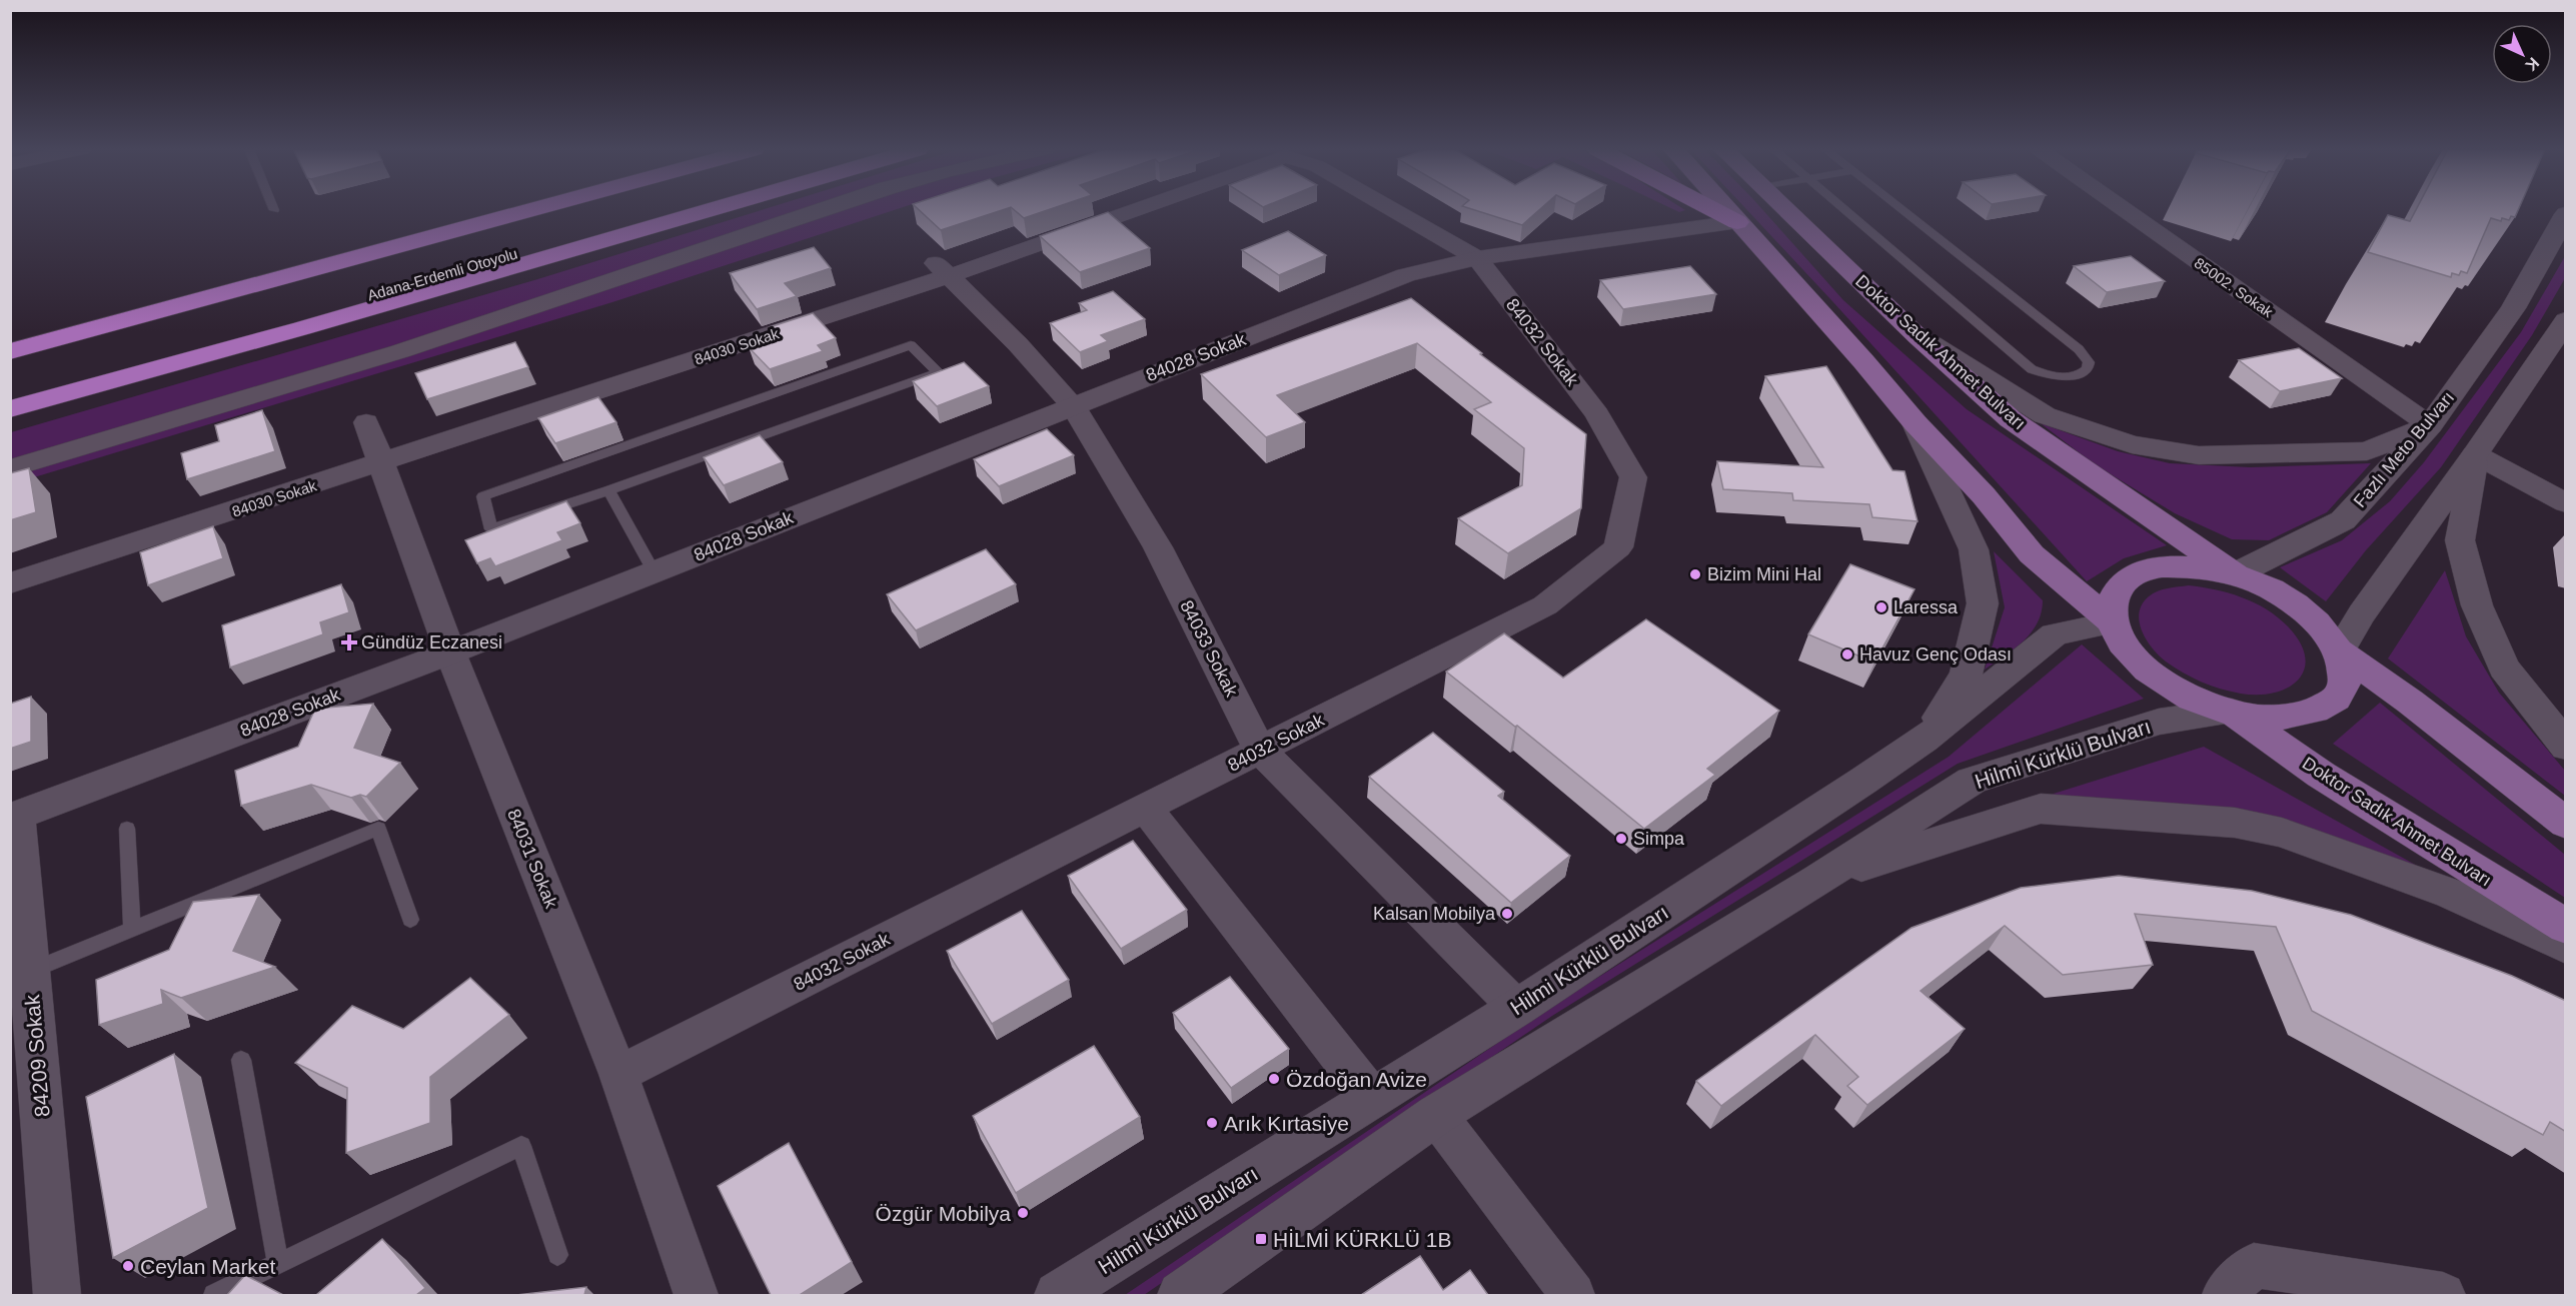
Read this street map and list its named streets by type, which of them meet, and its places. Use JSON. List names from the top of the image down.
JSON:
{
  "streets": {
    "highway": ["Adana-Erdemli Otoyolu"],
    "main road": [
      "Doktor Sadık Ahmet Bulvarı",
      "84028 Sokak",
      "Fazlı Meto Bulvarı",
      "Hilmi Kürklü Bulvarı",
      "84209 Sokak"
    ],
    "street": [
      "85002. Sokak",
      "84032 Sokak",
      "84030 Sokak",
      "84033 Sokak",
      "84031 Sokak"
    ]
  },
  "crossings": [
    ["85002. Sokak", "Fazlı Meto Bulvarı"],
    ["84032 Sokak", "84030 Sokak"],
    ["84032 Sokak", "84028 Sokak"],
    ["84032 Sokak", "84033 Sokak"],
    ["84032 Sokak", "84031 Sokak"],
    ["84030 Sokak", "84028 Sokak"],
    ["84030 Sokak", "84033 Sokak"],
    ["84030 Sokak", "84031 Sokak"],
    ["Doktor Sadık Ahmet Bulvarı", "Fazlı Meto Bulvarı"],
    ["Doktor Sadık Ahmet Bulvarı", "Hilmi Kürklü Bulvarı"],
    ["84028 Sokak", "84033 Sokak"],
    ["84028 Sokak", "84031 Sokak"],
    ["84028 Sokak", "84209 Sokak"],
    ["84033 Sokak", "Hilmi Kürklü Bulvarı"]
  ],
  "places": {
    "other": [
      "Bizim Mini Hal",
      "Laressa",
      "Havuz Genç Odası",
      "Simpa",
      "Kalsan Mobilya",
      "Özdoğan Avize",
      "Arık Kırtasiye",
      "Özgür Mobilya",
      "Ceylan Market"
    ],
    "health": ["Gündüz Eczanesi"],
    "transit": ["HİLMİ KÜRKLÜ 1B"]
  },
  "north": "bottom right"
}
